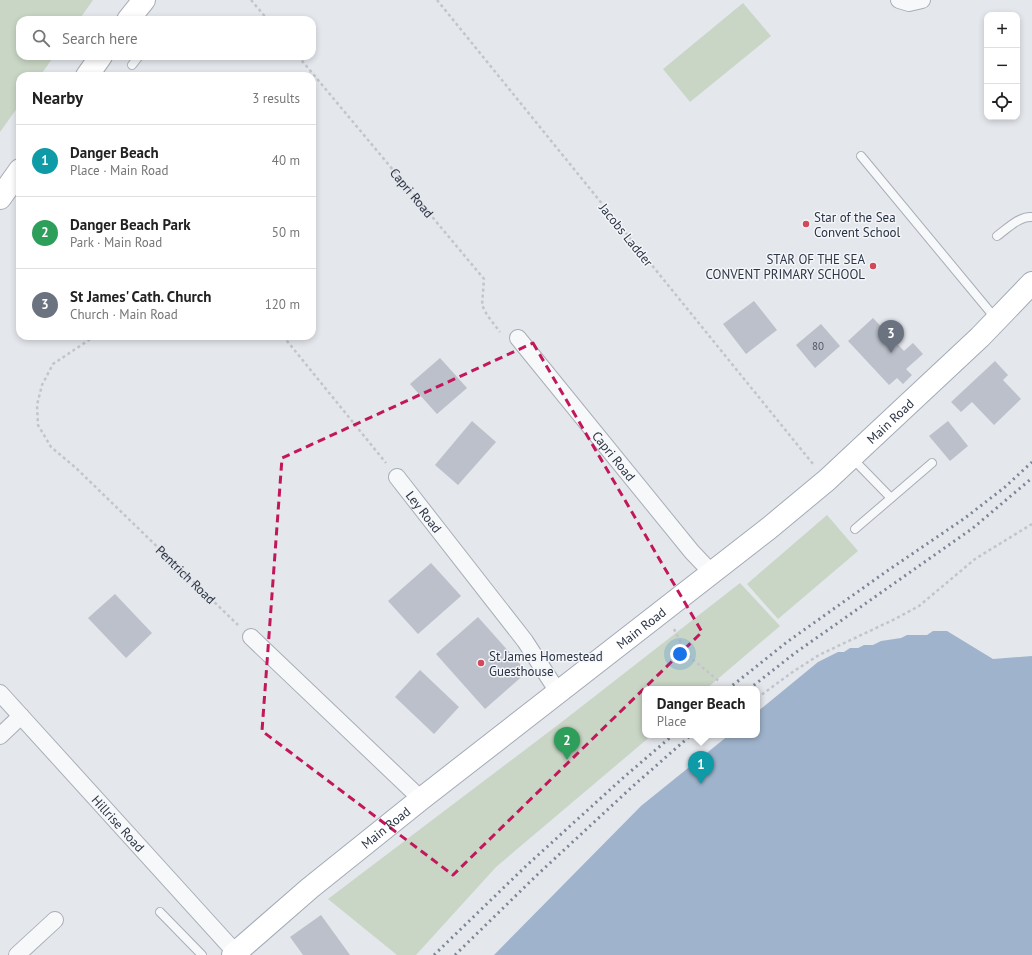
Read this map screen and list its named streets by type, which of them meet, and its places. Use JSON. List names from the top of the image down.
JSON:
{
  "streets": {
    "main road": ["Main Road"],
    "street": ["Capri Road", "Ley Road", "Hillrise Road"],
    "path": ["Jacobs Ladder", "Pentrich Road"]
  },
  "crossings": [
    ["Capri Road", "Main Road"],
    ["Main Road", "Ley Road"],
    ["Main Road", "Hillrise Road"]
  ],
  "places": ["Star of the Sea Convent School", "STAR OF THE SEA CONVENT PRIMARY SCHOOL", "St James Homestead Guesthouse"],
  "house_numbers": ["80"],
  "page": {
    "map_buttons": ["+", "−"],
    "search": "Search here",
    "heading": ["Nearby", "3 results"],
    "list": [
      {
        "mark": "1",
        "name": "Danger Beach",
        "note": "Place · Main Road",
        "value": "40 m"
      },
      {
        "mark": "2",
        "name": "Danger Beach Park",
        "note": "Park · Main Road",
        "value": "50 m"
      },
      {
        "mark": "3",
        "name": "St James' Cath. Church",
        "note": "Church · Main Road",
        "value": "120 m"
      }
    ],
    "pins": ["3", "2", "1"],
    "popup": ["Danger Beach", "Place"]
  }
}
